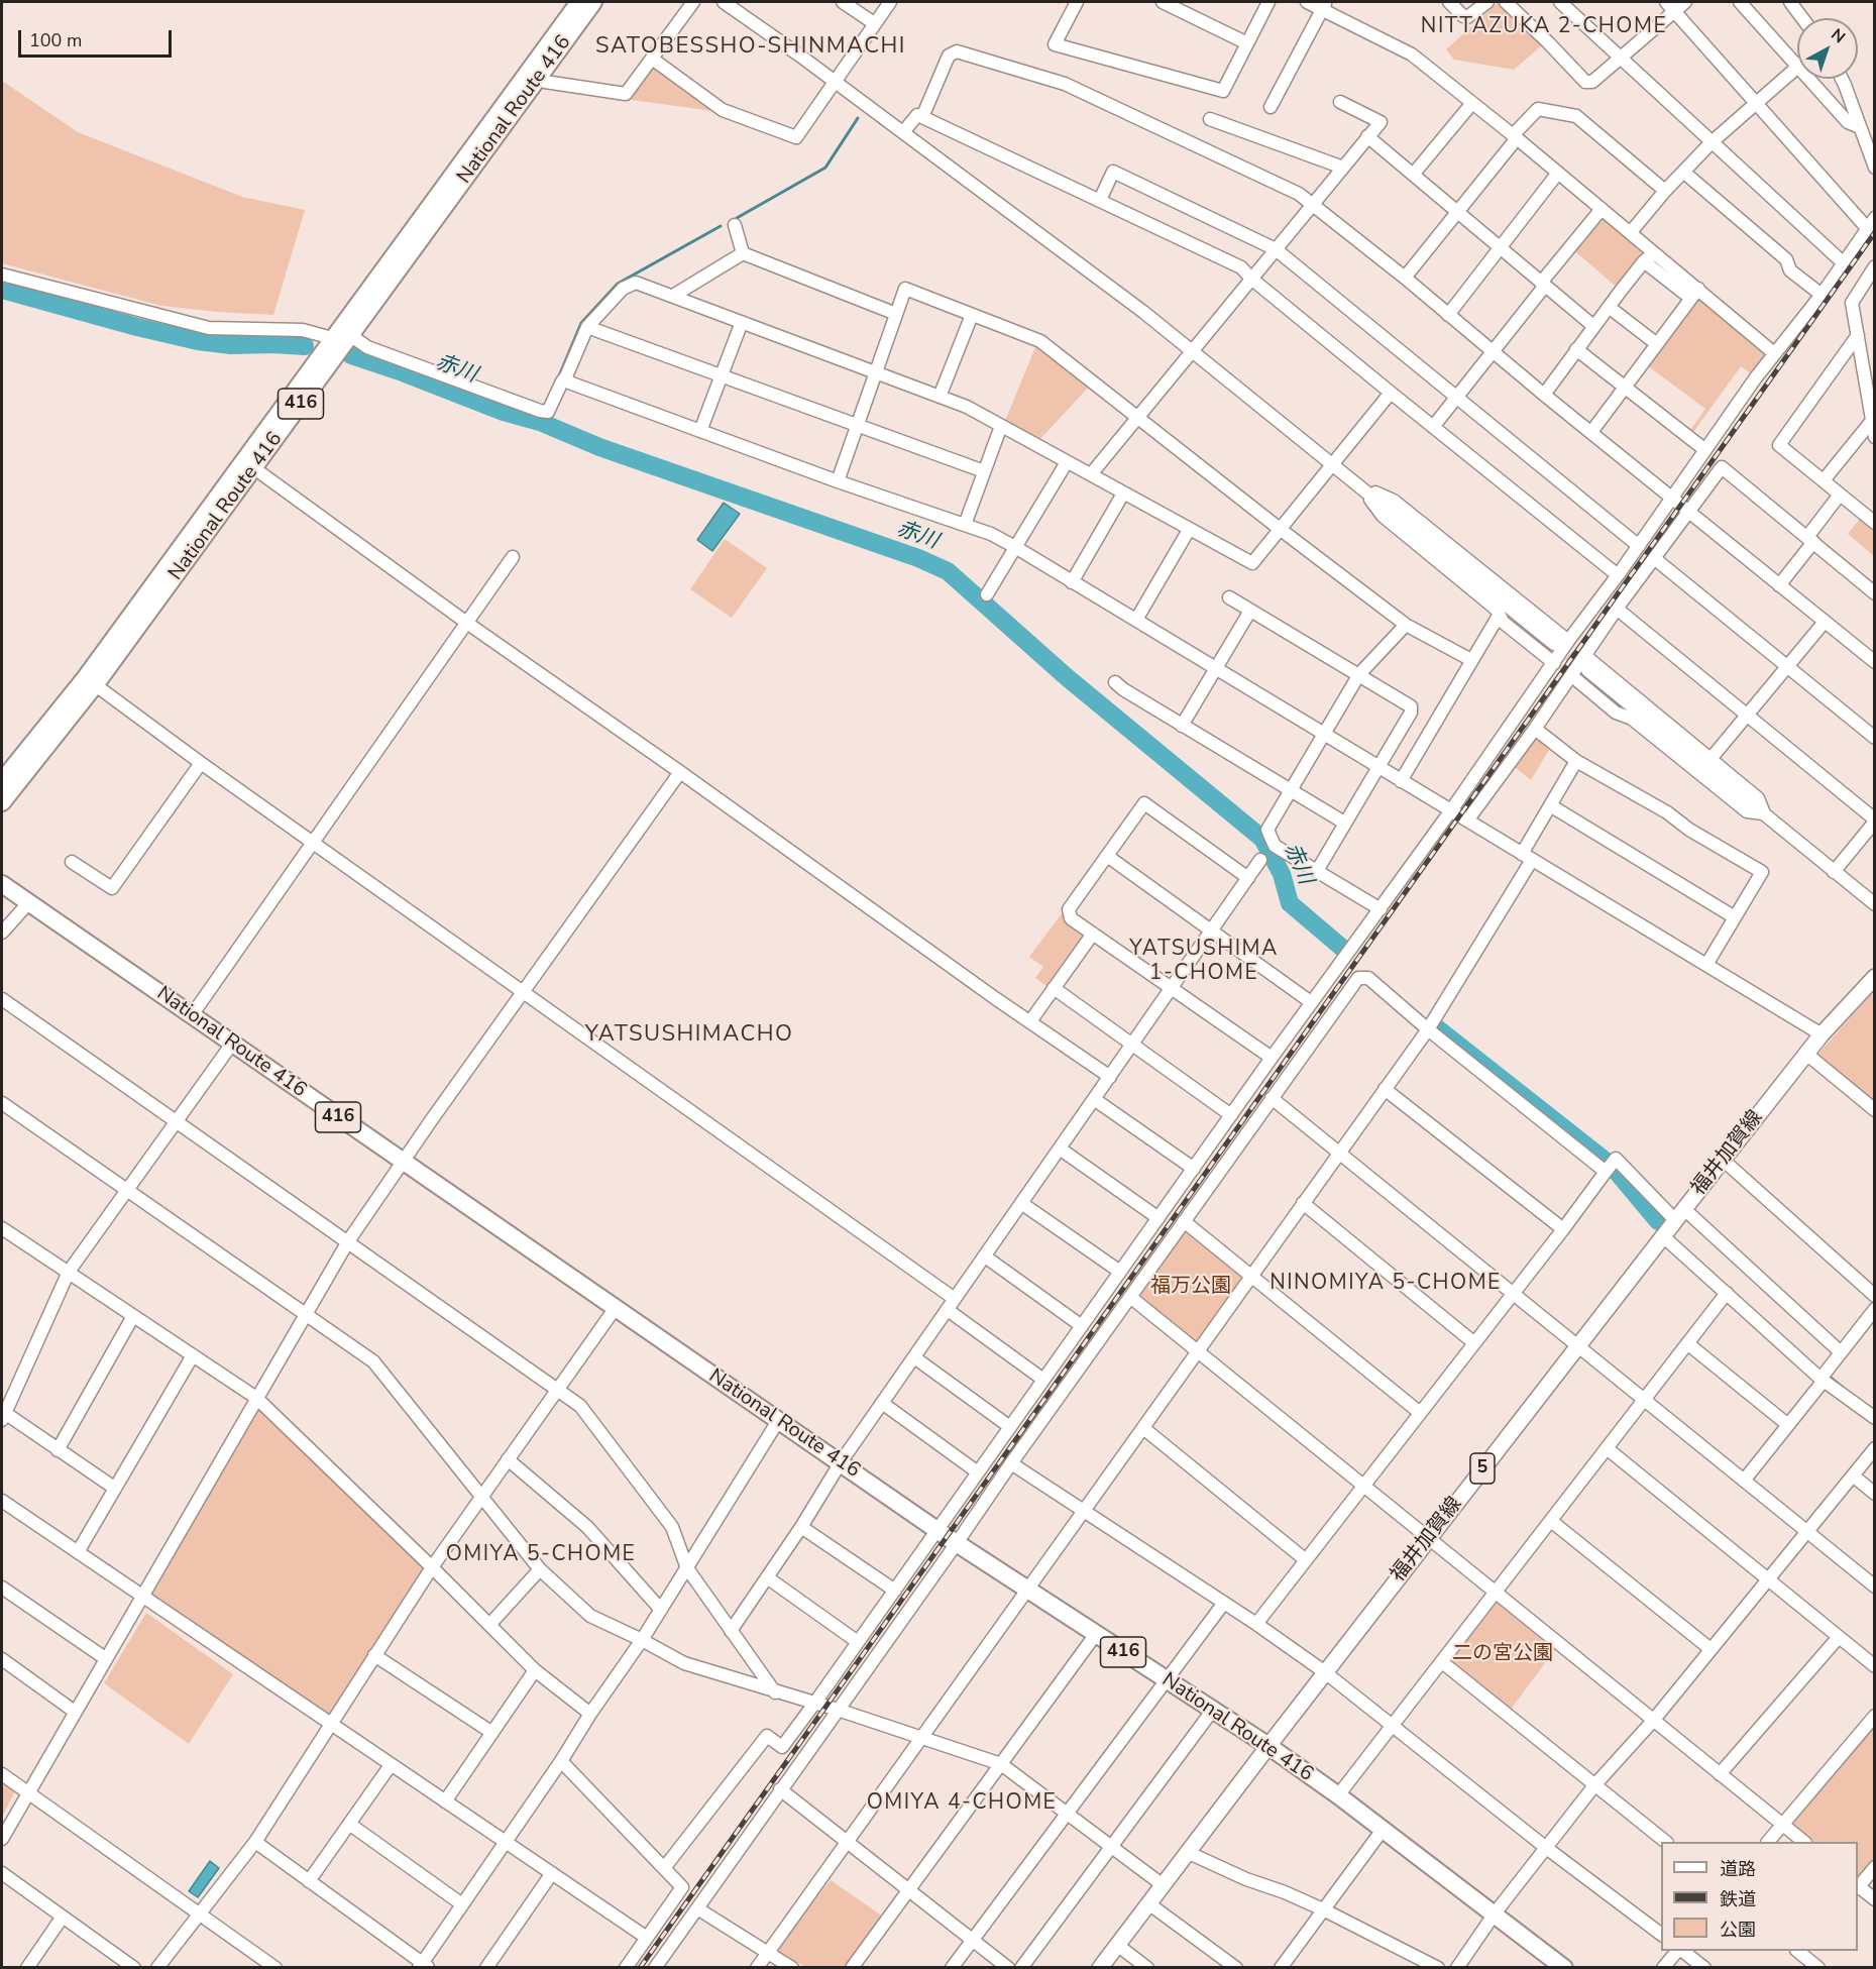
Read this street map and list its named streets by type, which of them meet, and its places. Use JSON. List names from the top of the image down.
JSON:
{
  "streets": {
    "highway": ["National Route 416", "416"],
    "main road": ["福井加賀線", "5"]
  },
  "crossings": [
    ["National Route 416", "福井加賀線"]
  ],
  "districts": [
    "NITTAZUKA 2-CHOME",
    "SATOBESSHO-SHINMACHI",
    "YATSUSHIMA 1-CHOME",
    "YATSUSHIMACHO",
    "NINOMIYA 5-CHOME",
    "OMIYA 5-CHOME",
    "OMIYA 4-CHOME"
  ],
  "water": ["赤川"],
  "parks": ["福万公園", "二の宮公園"],
  "legend": ["道路", "鉄道", "公園"],
  "scale_bar": "100 m",
  "north": "top right"
}
